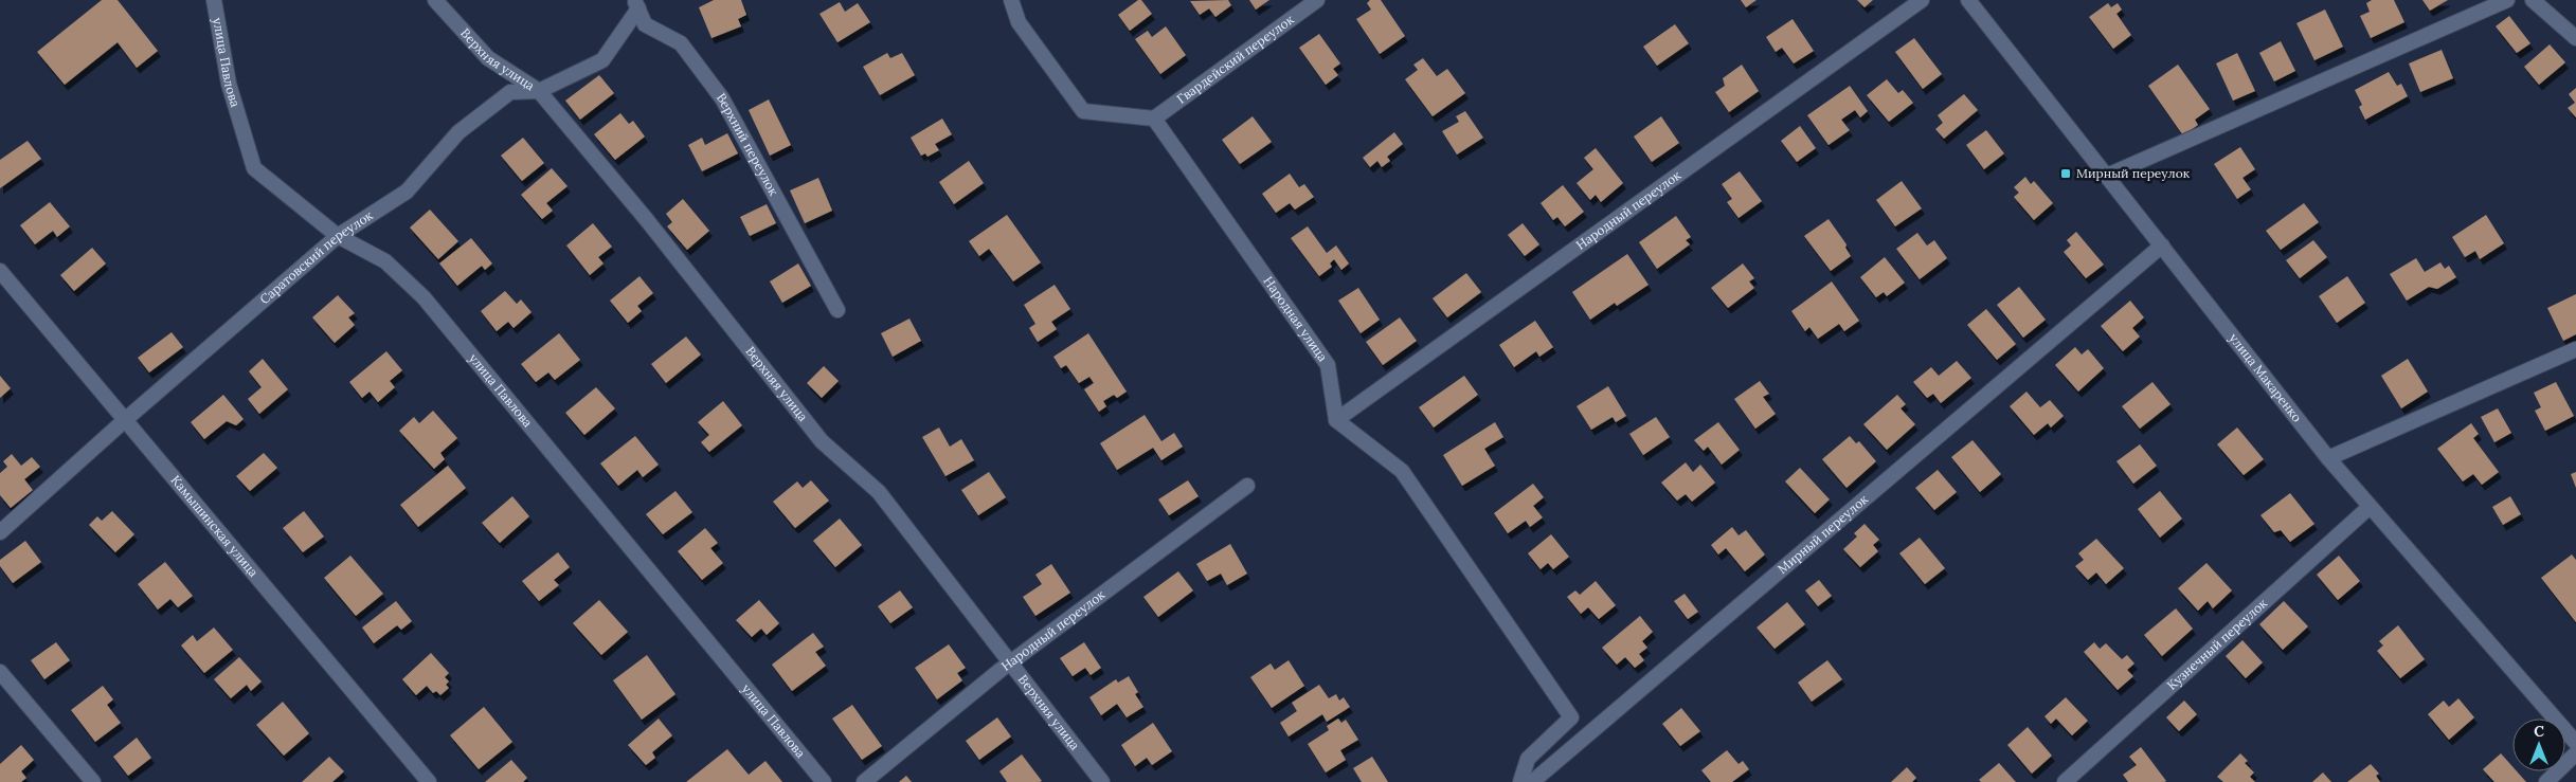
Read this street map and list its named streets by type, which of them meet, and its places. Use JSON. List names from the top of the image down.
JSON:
{
  "streets": {
    "street": [
      "Верхняя улица",
      "Гвардейский переулок",
      "улица Павлова",
      "Верхний переулок",
      "Народный переулок",
      "Саратовский переулок",
      "Народная улица",
      "улица Макаренко",
      "Камышинская улица",
      "Мирный переулок",
      "Кузнечный переулок"
    ]
  },
  "crossings": [
    ["Верхняя улица", "Народный переулок"],
    ["Верхняя улица", "Саратовский переулок"],
    ["Гвардейский переулок", "Народная улица"],
    ["улица Павлова", "Саратовский переулок"],
    ["Верхний переулок", "Саратовский переулок"],
    ["Народный переулок", "Народная улица"],
    ["Саратовский переулок", "Камышинская улица"],
    ["улица Макаренко", "Мирный переулок"],
    ["улица Макаренко", "Кузнечный переулок"]
  ],
  "places": {
    "transit": ["Мирный переулок"]
  },
  "north": "top"
}
